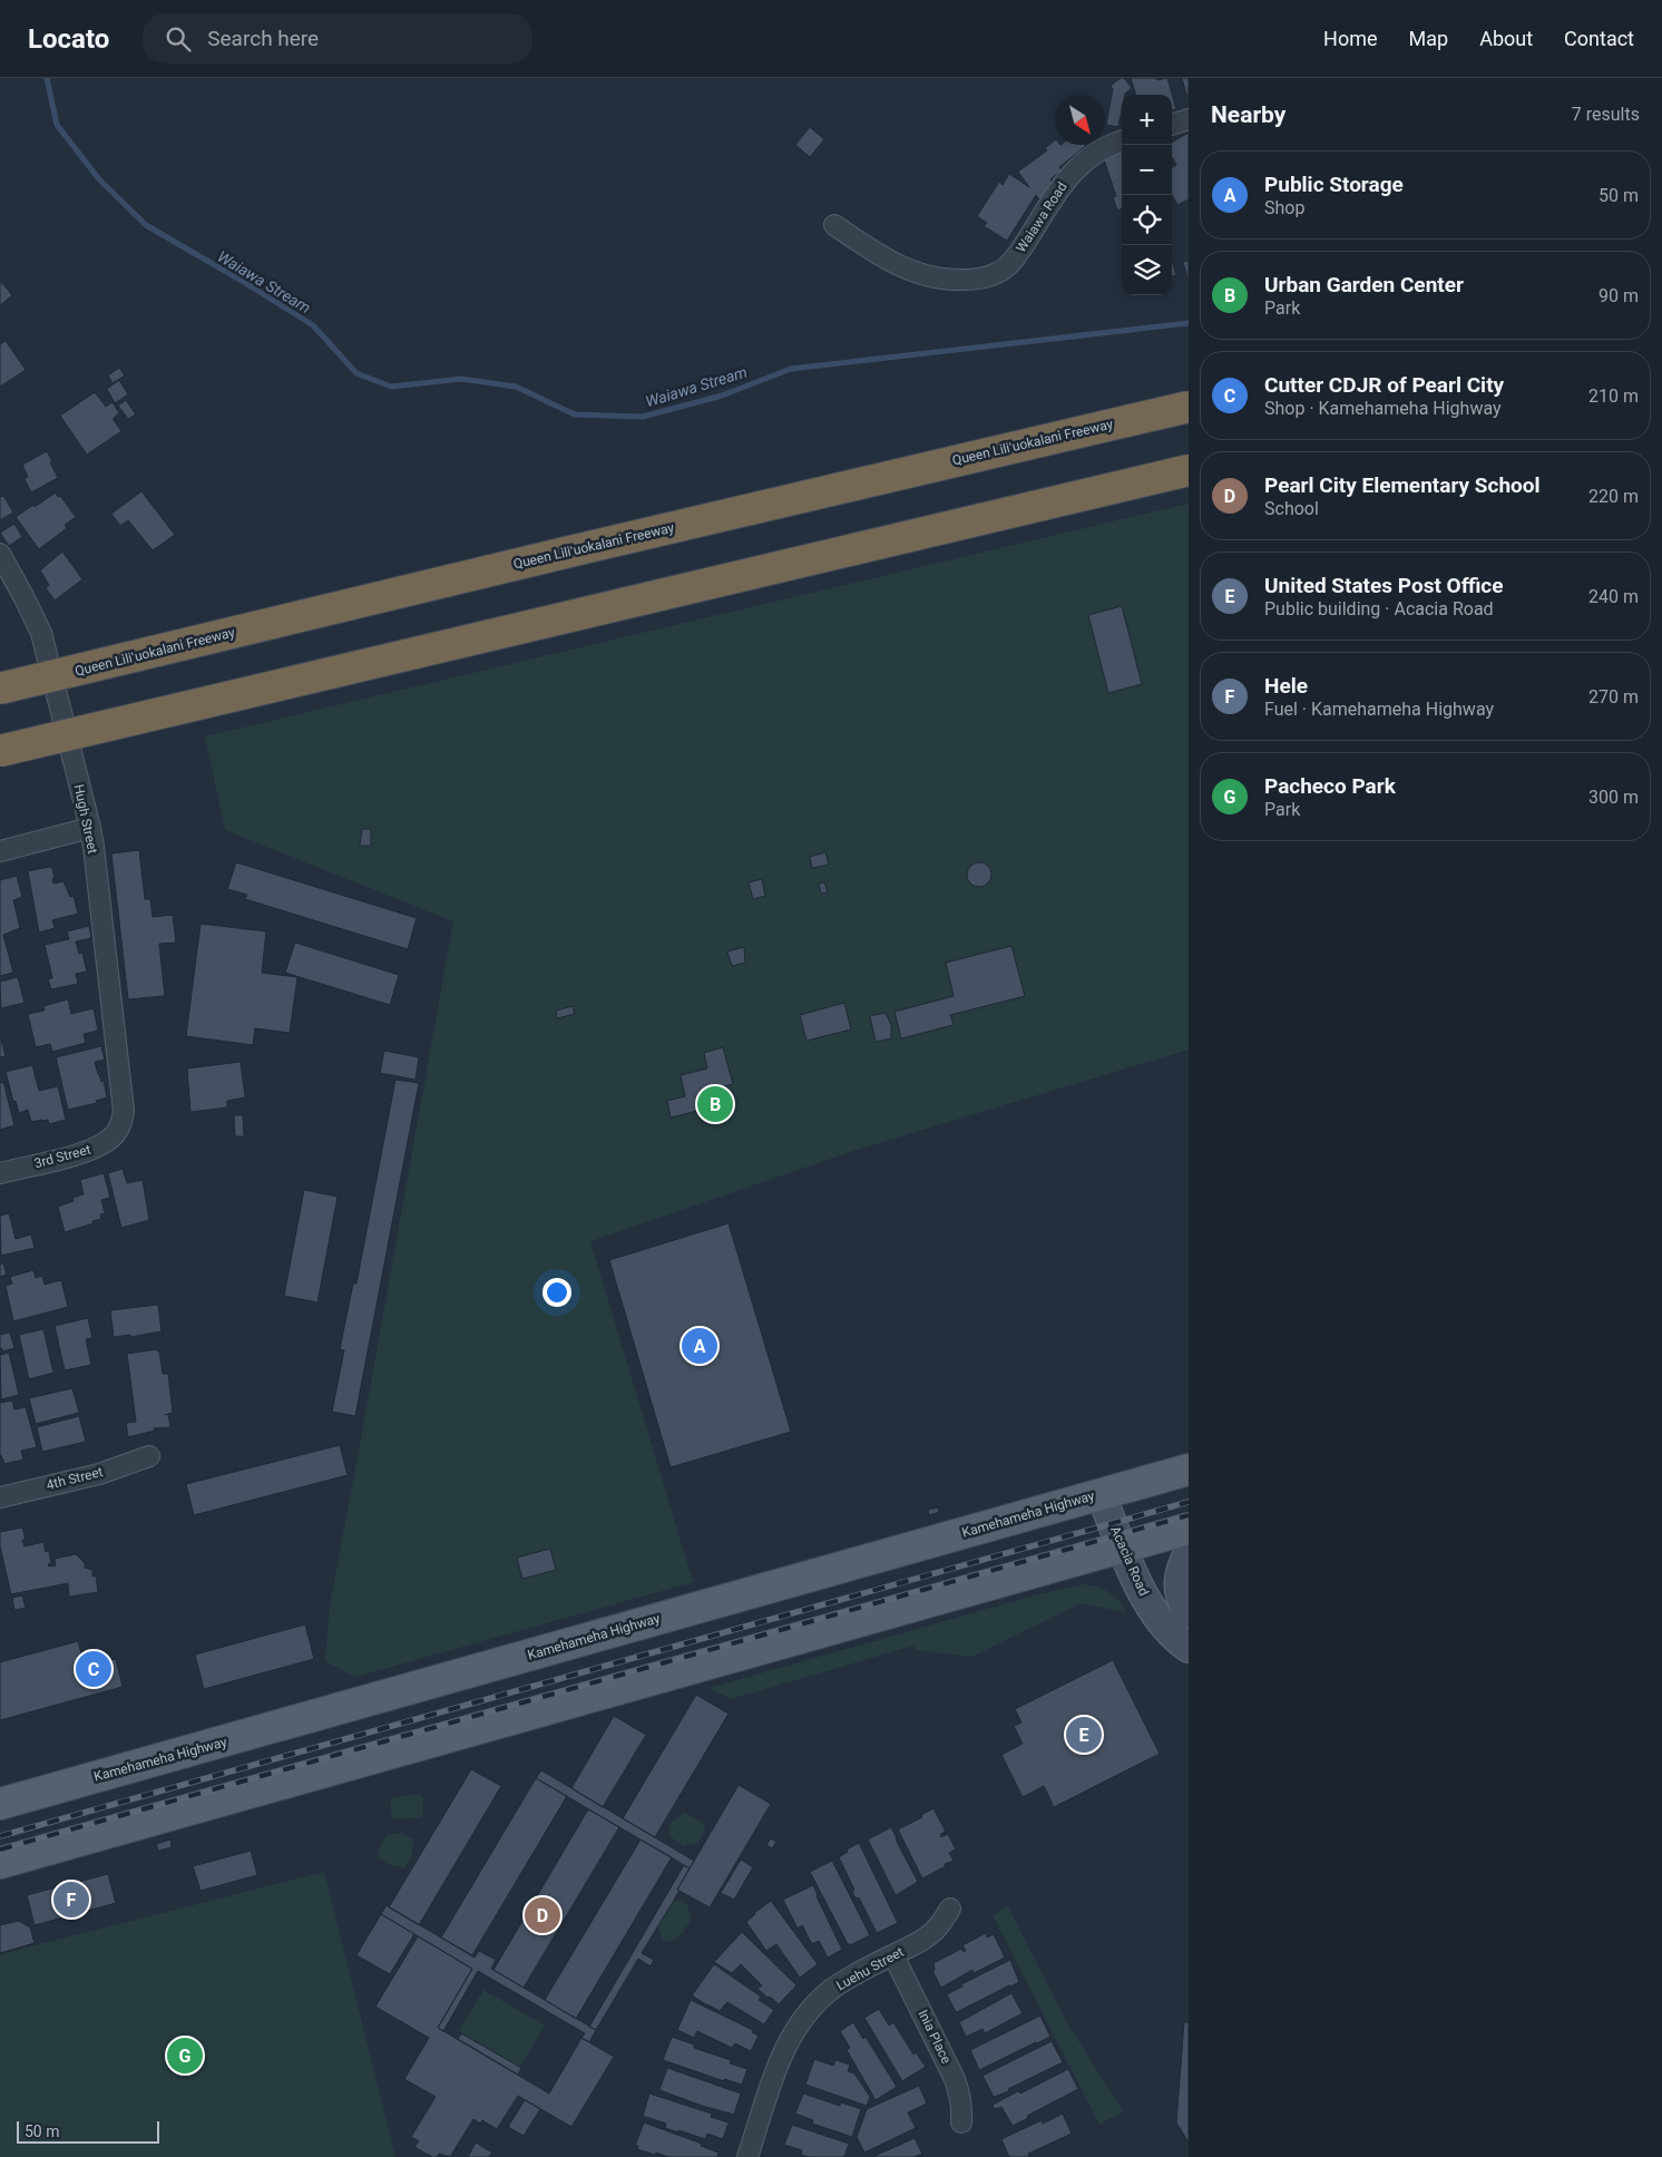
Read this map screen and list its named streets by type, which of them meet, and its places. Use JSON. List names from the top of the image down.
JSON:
{
  "streets": {
    "highway": ["Queen Liliʻuokalani Freeway"],
    "main road": ["Kamehameha Highway", "Acacia Road"],
    "street": [
      "Waiawa Road",
      "Hugh Street",
      "3rd Street",
      "4th Street",
      "Luehu Street",
      "Inia Place"
    ]
  },
  "crossings": [
    ["Hugh Street", "3rd Street"],
    ["Kamehameha Highway", "Acacia Road"],
    ["Luehu Street", "Inia Place"]
  ],
  "water": ["Waiawa Stream"],
  "scale_bar": "50 m",
  "north": "bottom right",
  "page": {
    "header": "Locato",
    "search": "Search here",
    "nav": [
      "Home",
      "Map",
      "About",
      "Contact"
    ],
    "heading": ["Nearby", "7 results"],
    "map_buttons": ["+", "−"],
    "list": [
      {
        "mark": "A",
        "name": "Public Storage",
        "note": "Shop",
        "value": "50 m"
      },
      {
        "mark": "B",
        "name": "Urban Garden Center",
        "note": "Park",
        "value": "90 m"
      },
      {
        "mark": "C",
        "name": "Cutter CDJR of Pearl City",
        "note": "Shop · Kamehameha Highway",
        "value": "210 m"
      },
      {
        "mark": "D",
        "name": "Pearl City Elementary School",
        "note": "School",
        "value": "220 m"
      },
      {
        "mark": "E",
        "name": "United States Post Office",
        "note": "Public building · Acacia Road",
        "value": "240 m"
      },
      {
        "mark": "F",
        "name": "Hele",
        "note": "Fuel · Kamehameha Highway",
        "value": "270 m"
      },
      {
        "mark": "G",
        "name": "Pacheco Park",
        "note": "Park",
        "value": "300 m"
      }
    ],
    "pins": [
      "B",
      "A",
      "C",
      "E",
      "F",
      "D",
      "G"
    ],
    "scale": "50 m"
  }
}
